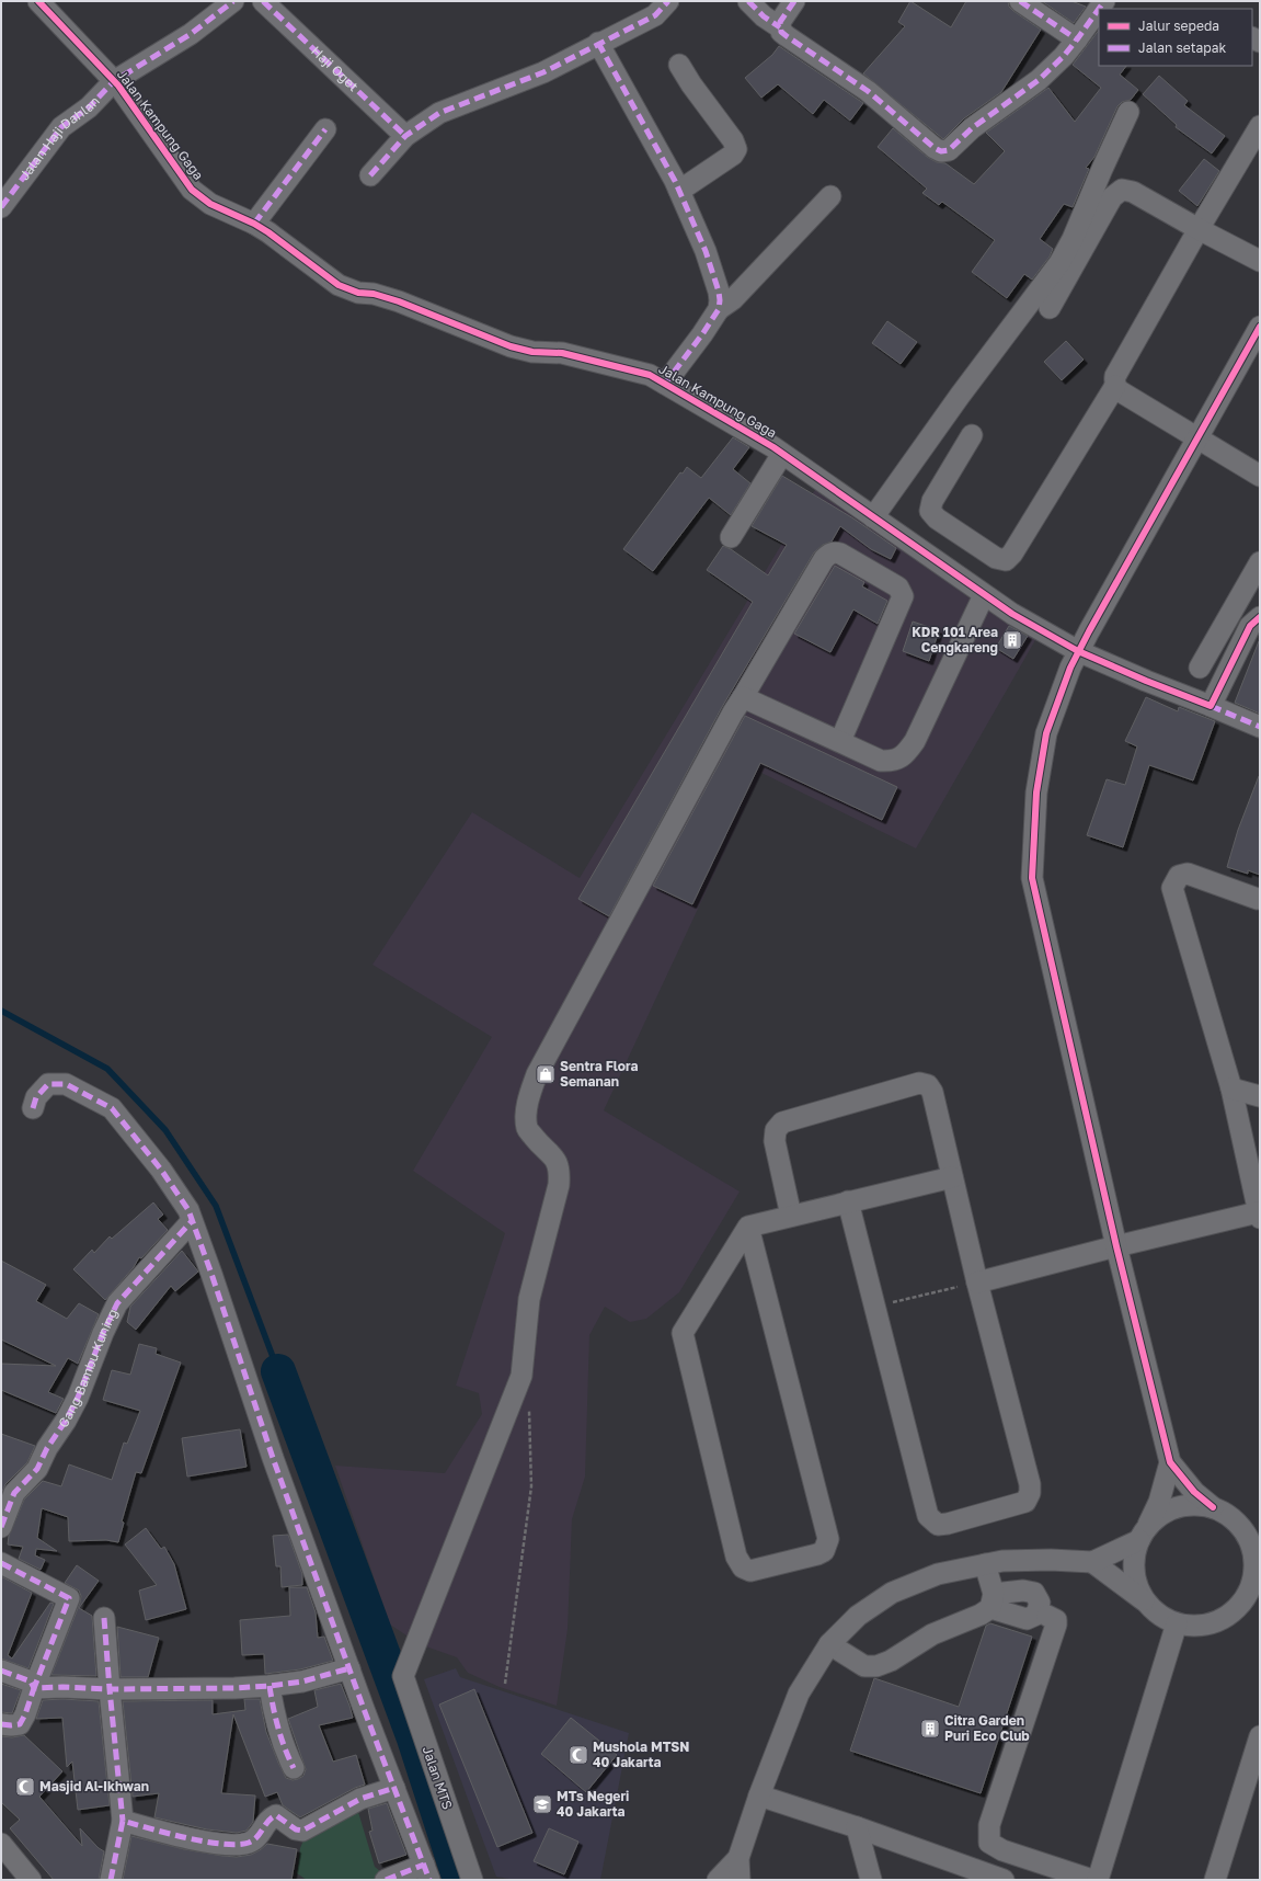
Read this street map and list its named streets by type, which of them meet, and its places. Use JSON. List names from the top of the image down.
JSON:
{
  "streets": {
    "street": [
      "Haji Oget",
      "Jalan Kampung Gaga",
      "Jalan Haji Dahlan",
      "Gang Bambu Kuning",
      "Jalan MTS"
    ]
  },
  "crossings": [
    ["Jalan Kampung Gaga", "Jalan Haji Dahlan"]
  ],
  "places": {
    "building": ["KDR 101 Area Cengkareng", "Citra Garden Puri Eco Club"],
    "shop": ["Sentra Flora Semanan"],
    "mosque": ["Mushola MTSN 40 Jakarta", "Masjid Al-Ikhwan"],
    "school or university": ["MTs Negeri 40 Jakarta"]
  },
  "legend": ["Jalur sepeda", "Jalan setapak"]
}
